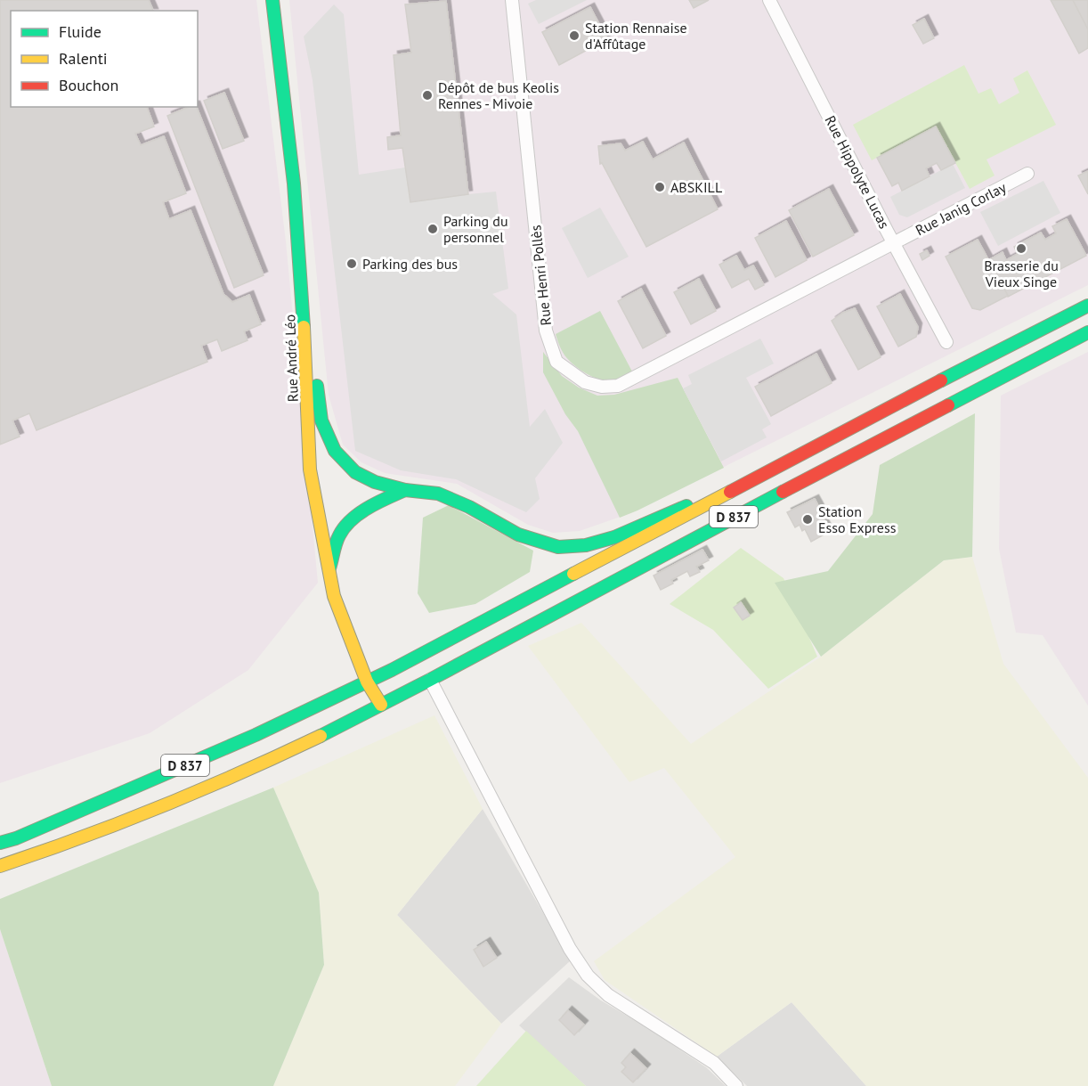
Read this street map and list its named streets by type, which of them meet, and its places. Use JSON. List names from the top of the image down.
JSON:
{
  "streets": {
    "main road": ["Rue André Léo", "D 837"],
    "street": ["Rue Hippolyte Lucas", "Rue Janig Corlay", "Rue Henri Pollès"]
  },
  "crossings": [
    ["Rue Hippolyte Lucas", "Rue Janig Corlay"],
    ["Rue Hippolyte Lucas", "Rue Henri Pollès"],
    ["Rue Janig Corlay", "Rue Henri Pollès"],
    ["Rue André Léo", "D 837"]
  ],
  "places": [
    "Station Rennaise d'Affûtage",
    "Dépôt de bus Keolis Rennes - Mivoie",
    "ABSKILL",
    "Parking du personnel",
    "Brasserie du Vieux Singe",
    "Parking des bus",
    "Station Esso Express"
  ],
  "legend": ["Fluide", "Ralenti", "Bouchon"]
}
